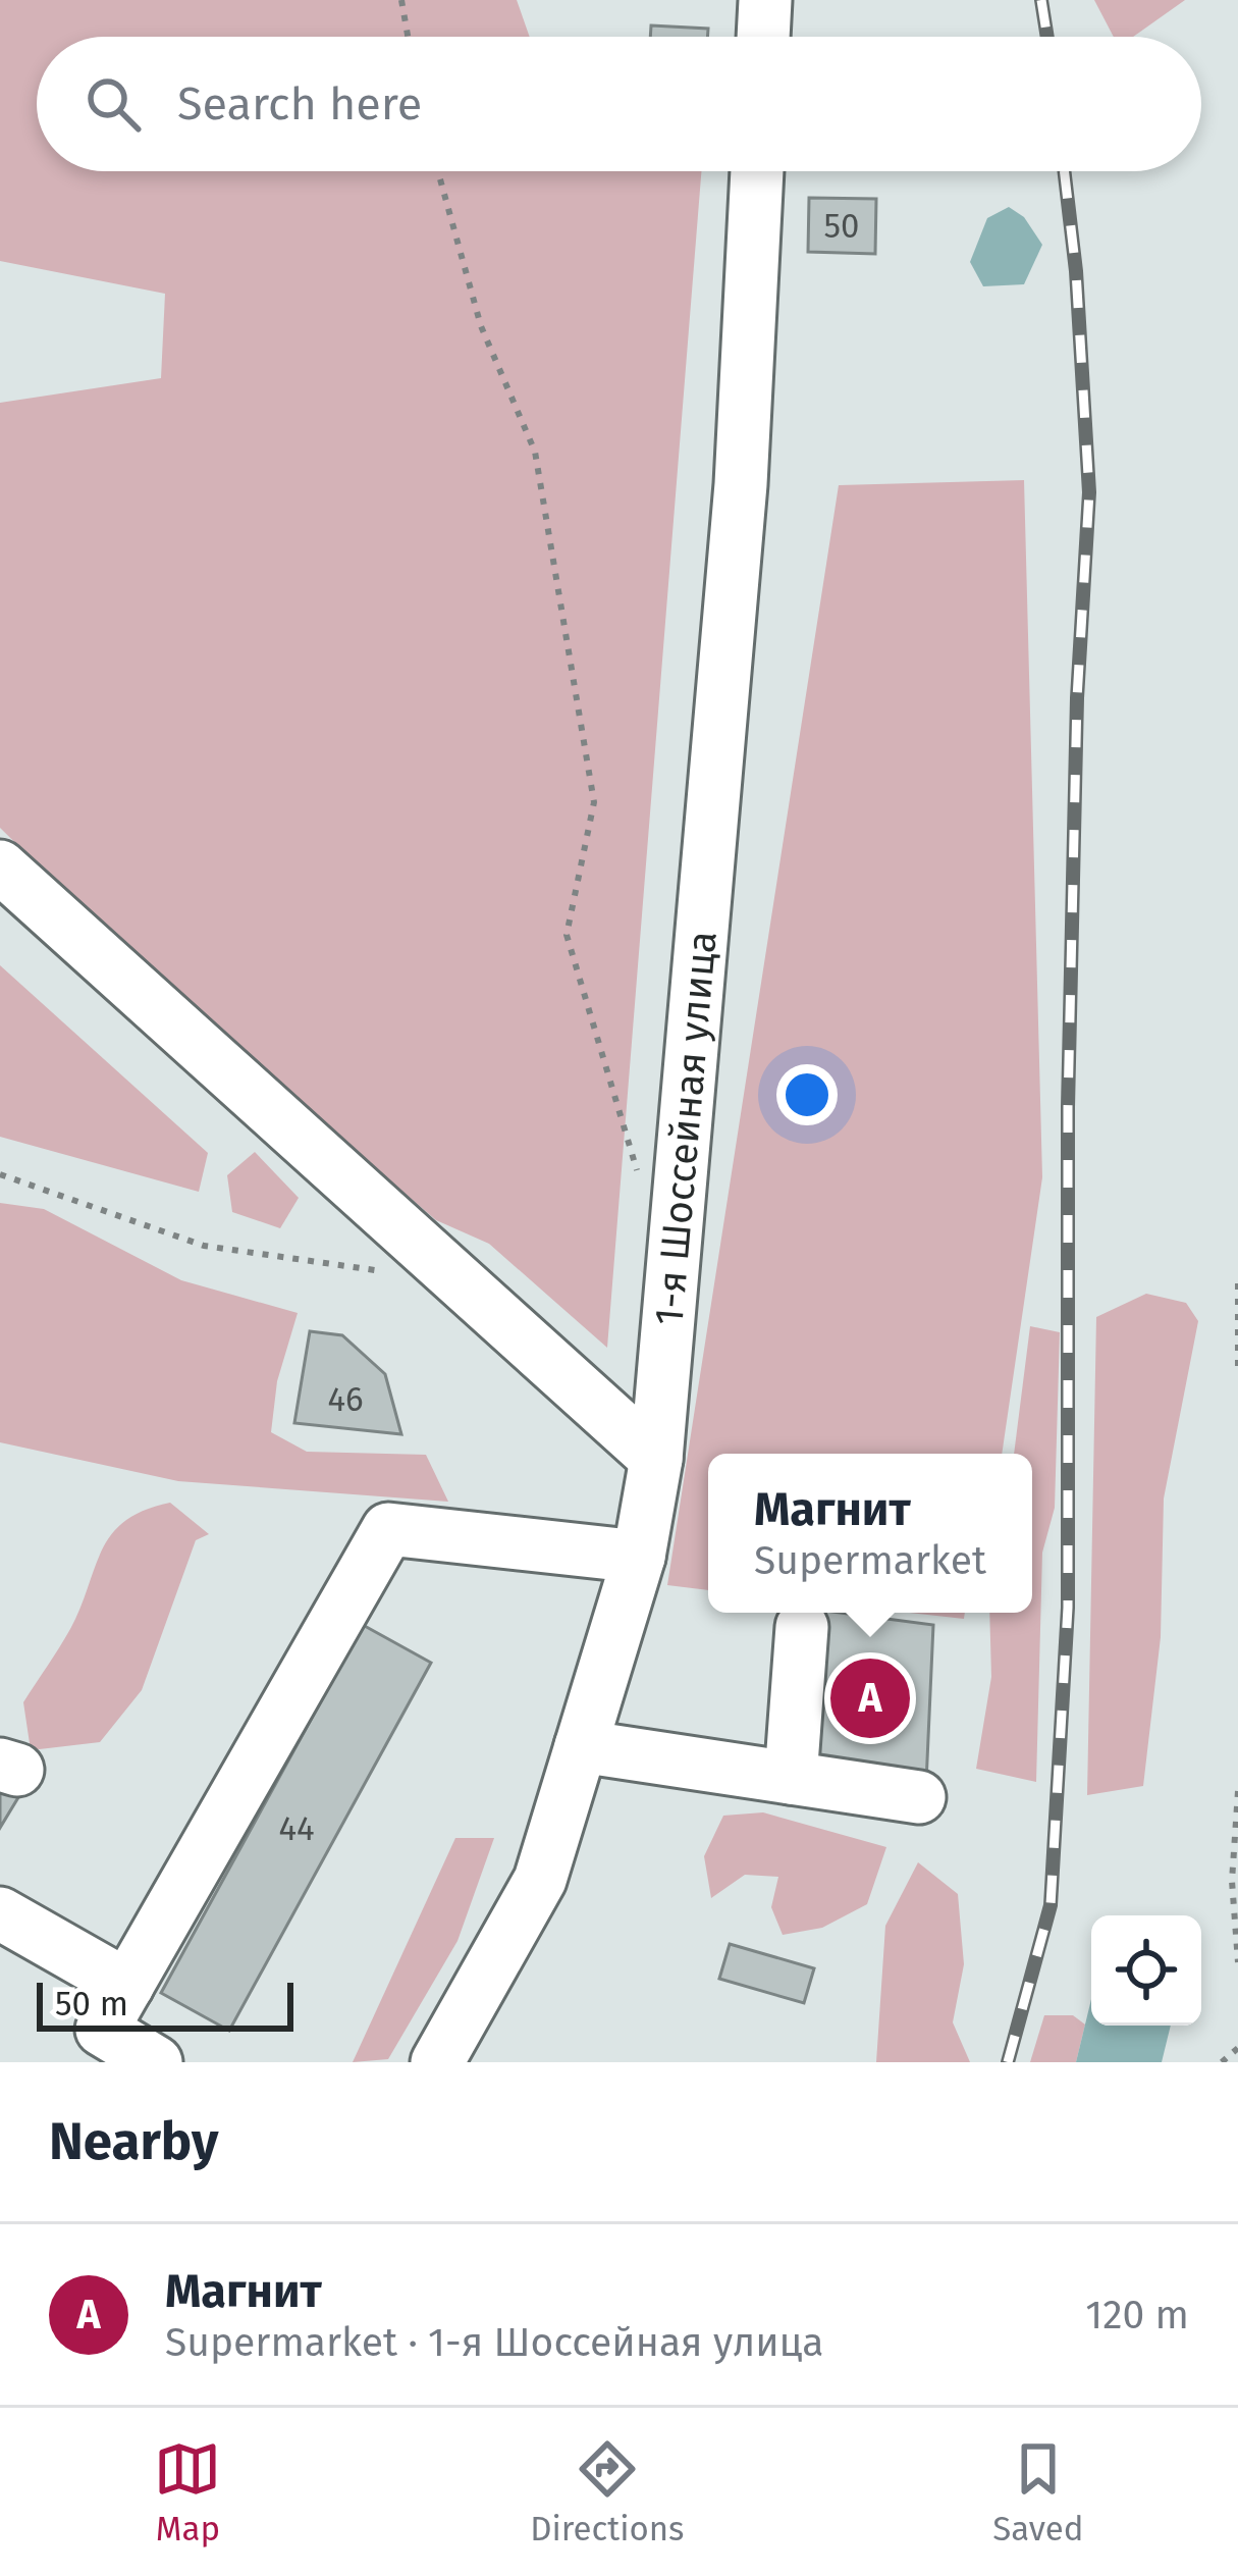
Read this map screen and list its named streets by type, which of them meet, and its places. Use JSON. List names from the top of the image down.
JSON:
{
  "streets": {
    "street": ["1-я Шоссейная улица"]
  },
  "house_numbers": ["50", "46", "44"],
  "scale_bar": "50 m",
  "page": {
    "search": "Search here",
    "popup": ["Магнит", "Supermarket"],
    "pins": "A",
    "scale": "50 m",
    "heading": "Nearby",
    "list": [
      {
        "mark": "A",
        "name": "Магнит",
        "note": "Supermarket · 1-я Шоссейная улица",
        "value": "120 m"
      }
    ],
    "nav": ["Map", "Directions", "Saved"]
  }
}
